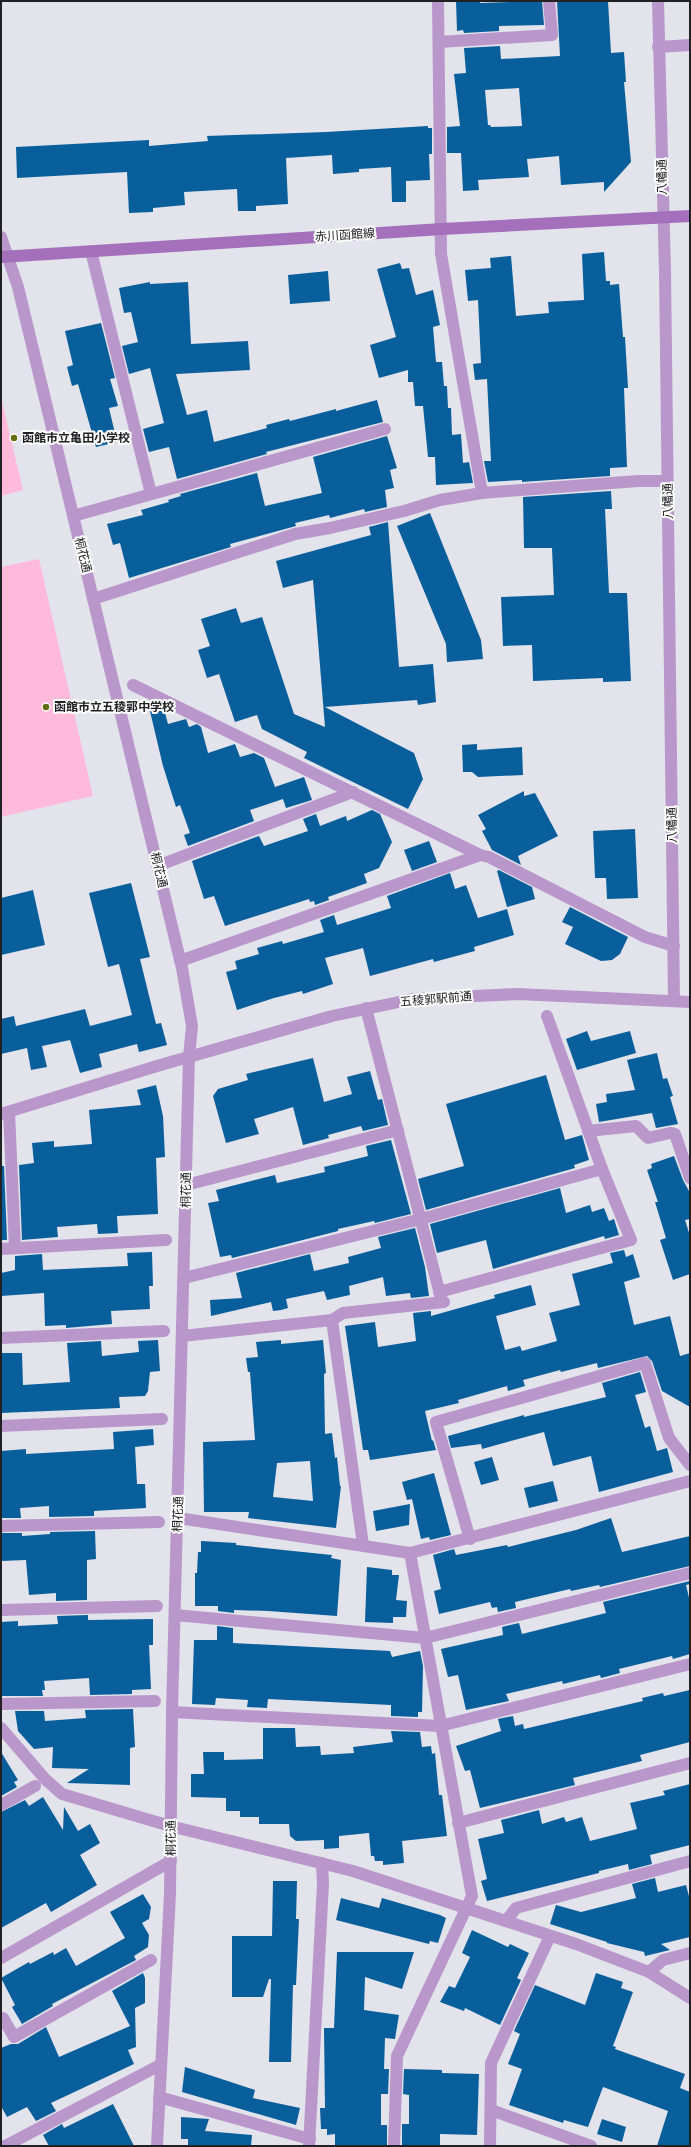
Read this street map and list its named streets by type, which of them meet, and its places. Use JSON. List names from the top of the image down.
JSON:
{
  "streets": {
    "main road": ["赤川函館線"],
    "street": ["八幡通", "桐花通", "五稜郭駅前通"]
  },
  "crossings": [
    ["八幡通", "赤川函館線"],
    ["八幡通", "五稜郭駅前通"],
    ["赤川函館線", "桐花通"],
    ["桐花通", "五稜郭駅前通"]
  ],
  "places": ["函館市立亀田小学校", "函館市立五稜郭中学校"]
}
